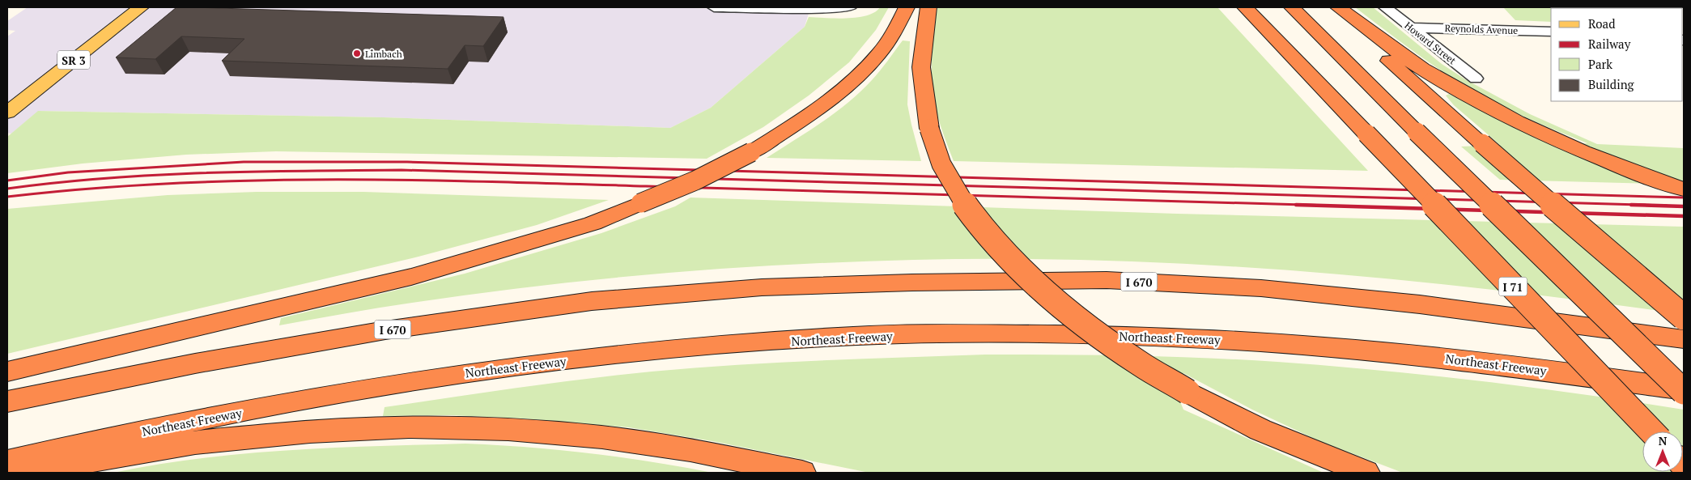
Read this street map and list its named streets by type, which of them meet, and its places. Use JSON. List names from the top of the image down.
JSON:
{
  "streets": {
    "highway": ["I 670", "I 71", "Northeast Freeway"],
    "main road": ["SR 3"],
    "street": ["Reynolds Avenue", "Howard Street"]
  },
  "crossings": [
    ["Reynolds Avenue", "Howard Street"]
  ],
  "places": ["Limbach"],
  "legend": [
    "Road",
    "Railway",
    "Park",
    "Building"
  ],
  "north": "top"
}
